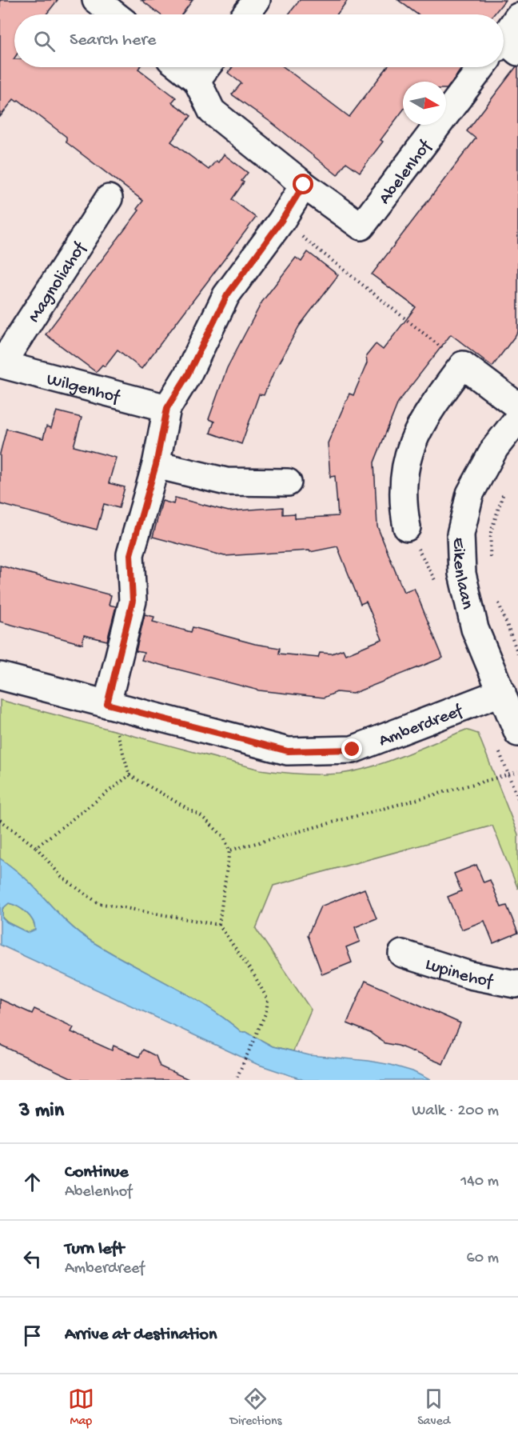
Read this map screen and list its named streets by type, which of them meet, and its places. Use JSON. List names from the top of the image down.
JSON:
{
  "streets": {
    "street": [
      "Abelenhof",
      "Magnoliahof",
      "Wilgenhof",
      "Eikenlaan",
      "Amberdreef",
      "Lupinehof"
    ]
  },
  "crossings": [
    ["Magnoliahof", "Wilgenhof"],
    ["Eikenlaan", "Amberdreef"]
  ],
  "north": "right",
  "page": {
    "search": "Search here",
    "heading": ["3 min", "Walk · 200 m"],
    "list": [
      ["Continue", "Abelenhof", "140 m"],
      ["Turn left", "Amberdreef", "60 m"],
      "Arrive at destination"
    ],
    "nav": ["Map", "Directions", "Saved"]
  }
}
